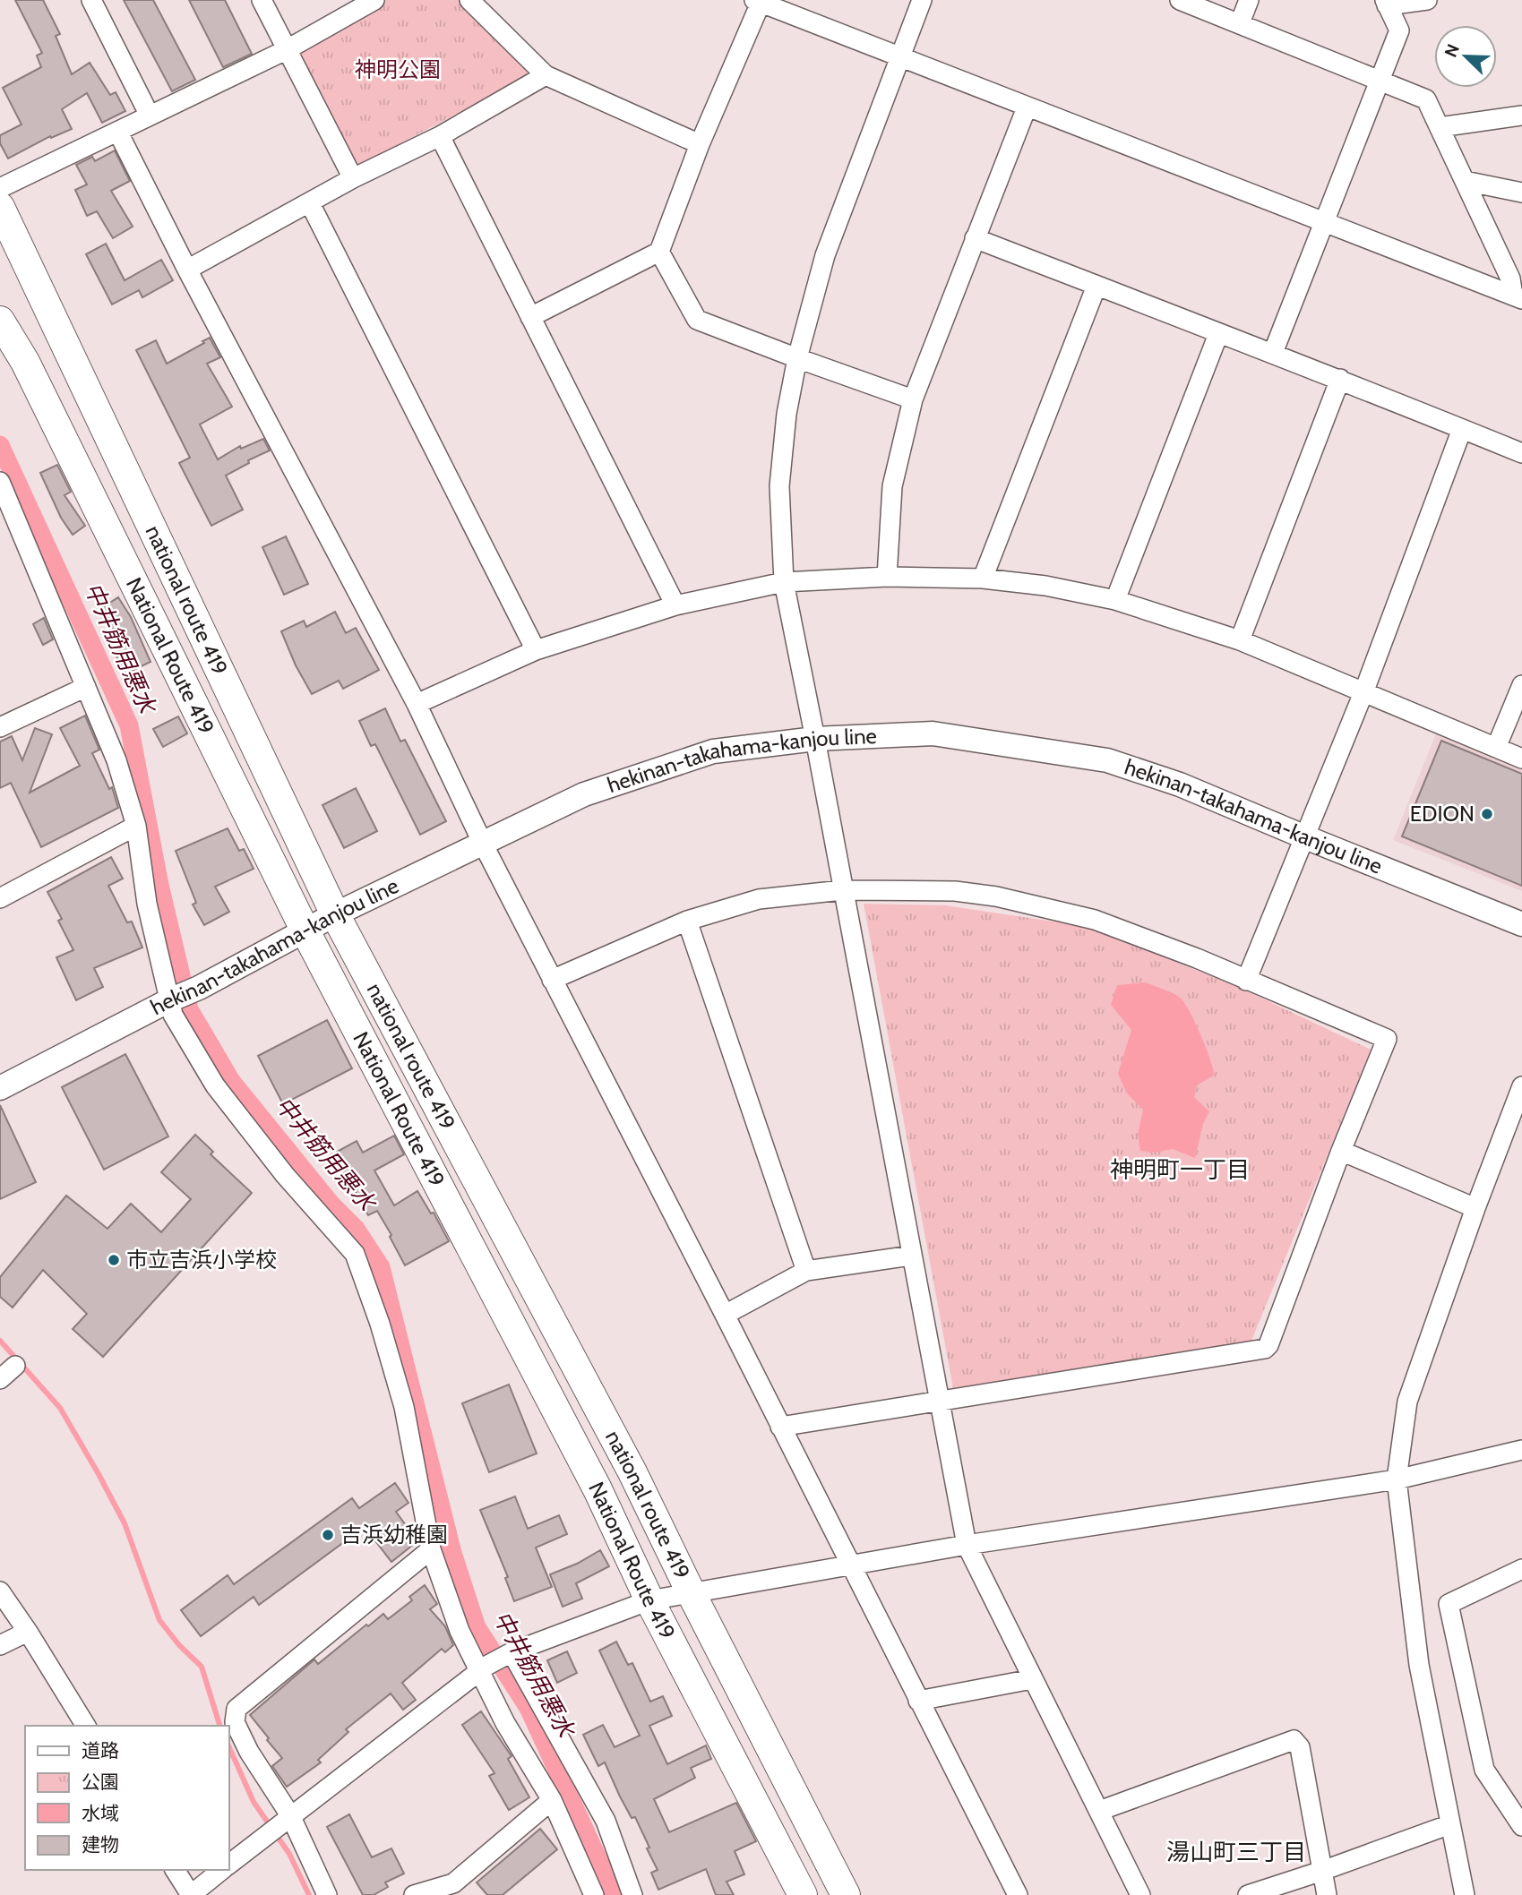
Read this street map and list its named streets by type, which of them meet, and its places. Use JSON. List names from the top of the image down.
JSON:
{
  "streets": {
    "highway": ["national route 419", "National Route 419"],
    "main road": ["hekinan-takahama-kanjou line"]
  },
  "crossings": [
    ["national route 419", "hekinan-takahama-kanjou line"],
    ["National Route 419", "hekinan-takahama-kanjou line"]
  ],
  "districts": ["神明町一丁目", "湯山町三丁目"],
  "water": ["中井筋用悪水"],
  "parks": ["神明公園"],
  "places": ["EDION", "市立吉浜小学校", "吉浜幼稚園"],
  "legend": [
    "道路",
    "公園",
    "水域",
    "建物"
  ],
  "north": "top left"
}
